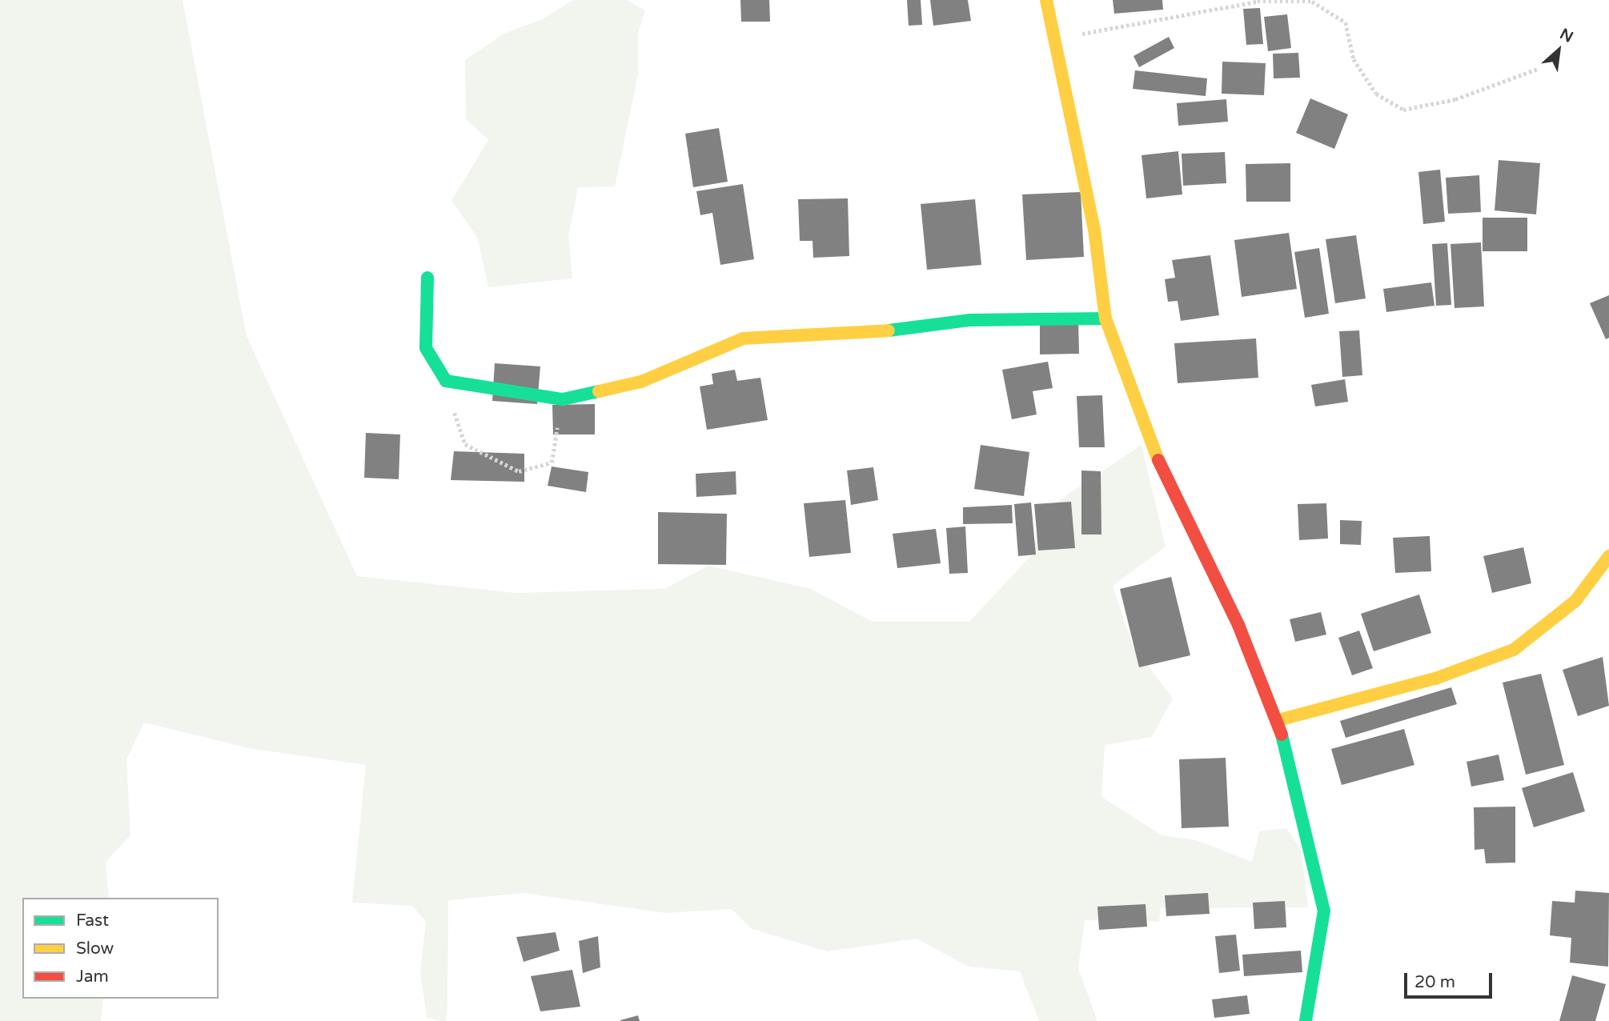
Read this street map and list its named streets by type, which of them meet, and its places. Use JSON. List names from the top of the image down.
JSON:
{
  "legend": ["Fast", "Slow", "Jam"],
  "scale_bar": "20 m",
  "north": "top right"
}
